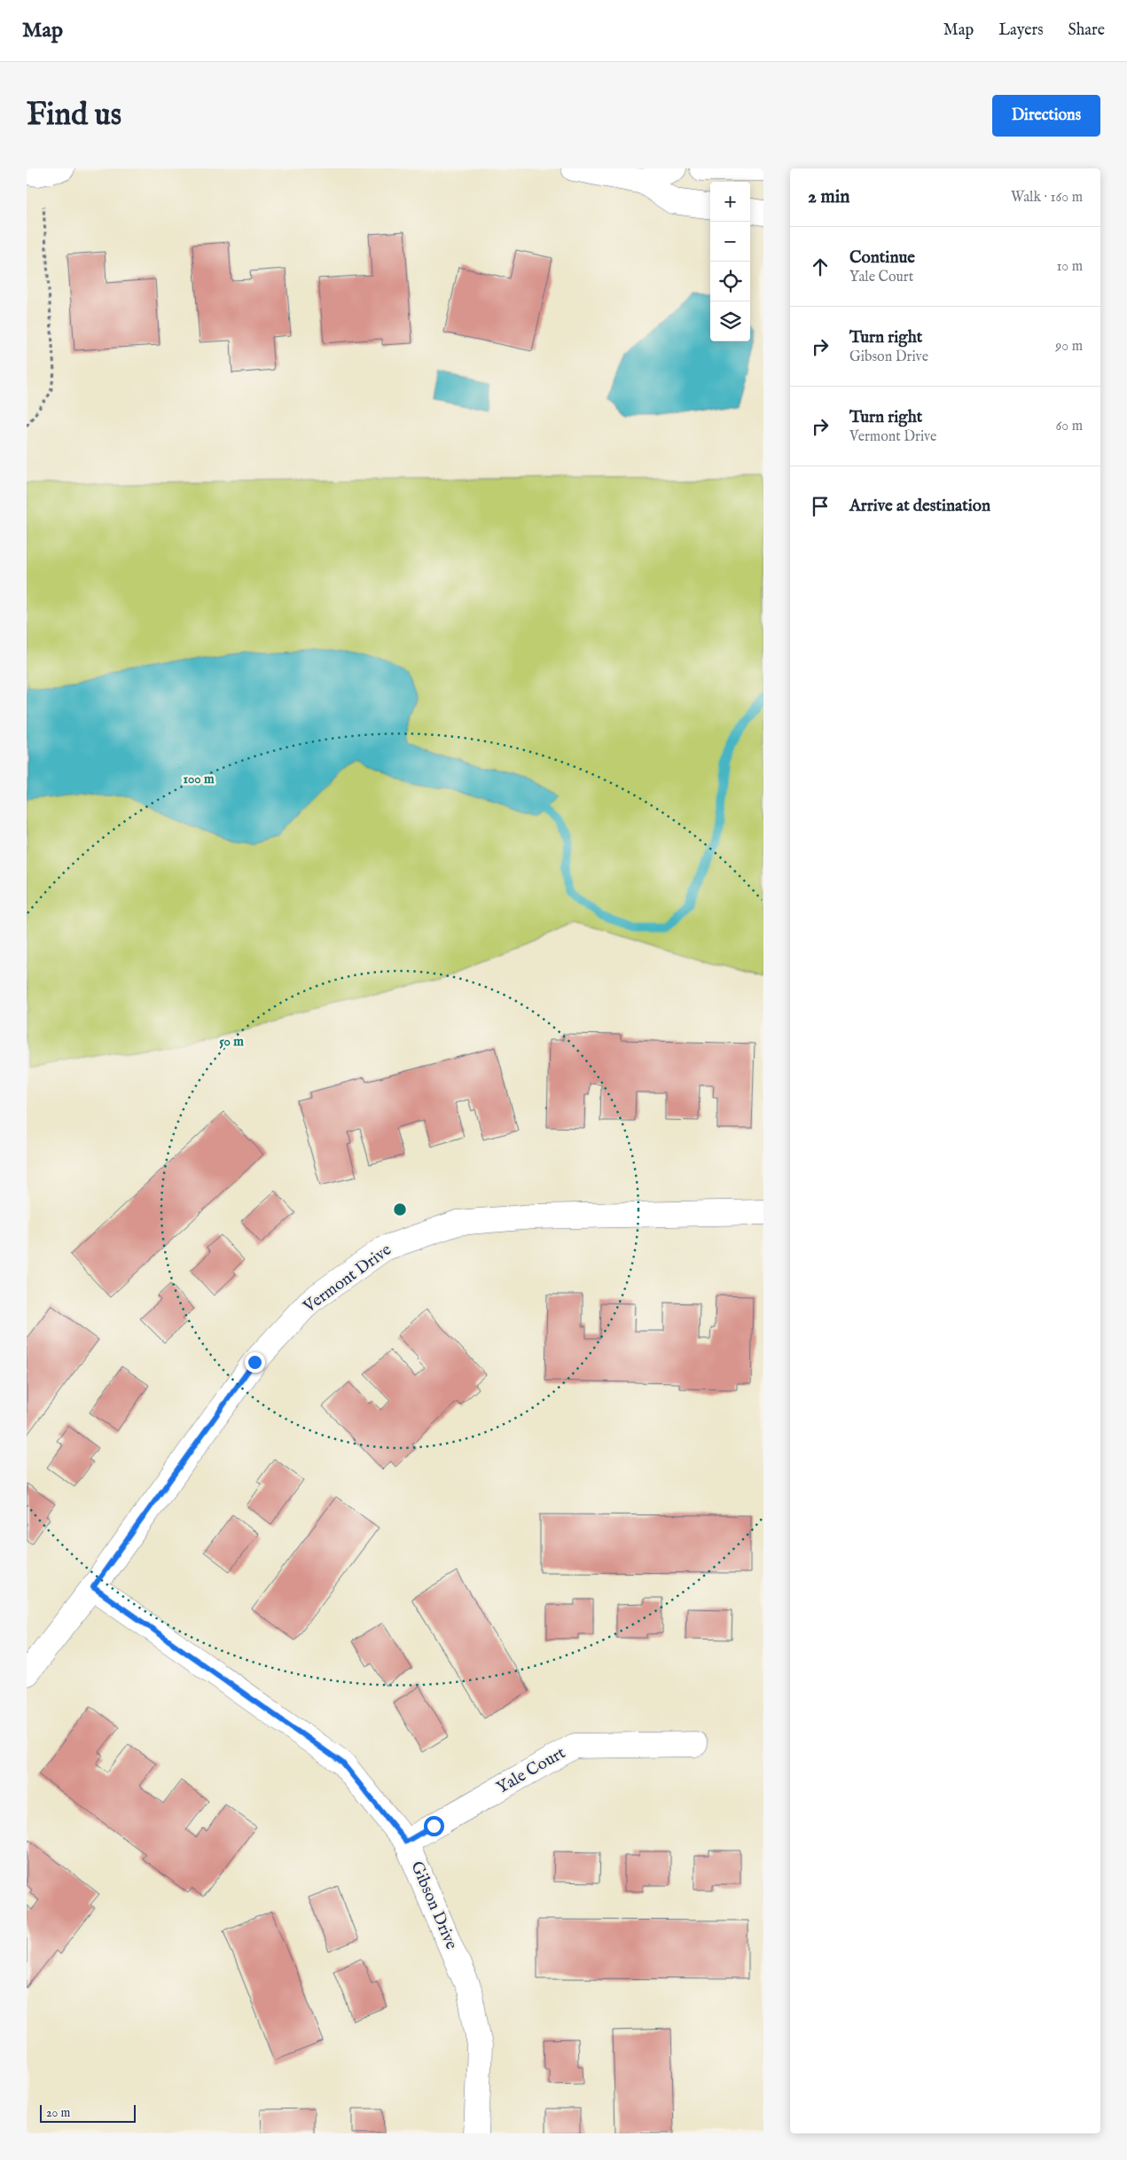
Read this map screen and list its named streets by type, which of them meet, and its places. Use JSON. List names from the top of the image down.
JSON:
{
  "streets": {
    "street": ["Vermont Drive", "Yale Court", "Gibson Drive"]
  },
  "crossings": [
    ["Vermont Drive", "Gibson Drive"],
    ["Yale Court", "Gibson Drive"]
  ],
  "scale_bar": "20 m",
  "page": {
    "header": "Map",
    "nav": ["Map", "Layers", "Share"],
    "buttons": "Directions",
    "title": "Find us",
    "heading": ["2 min", "Walk · 160 m"],
    "map_buttons": ["+", "−"],
    "list": [
      ["Continue", "Yale Court", "10 m"],
      ["Turn right", "Gibson Drive", "90 m"],
      ["Turn right", "Vermont Drive", "60 m"],
      "Arrive at destination"
    ],
    "scale": "20 m"
  },
  "rings": ["100 m", "50 m"]
}
